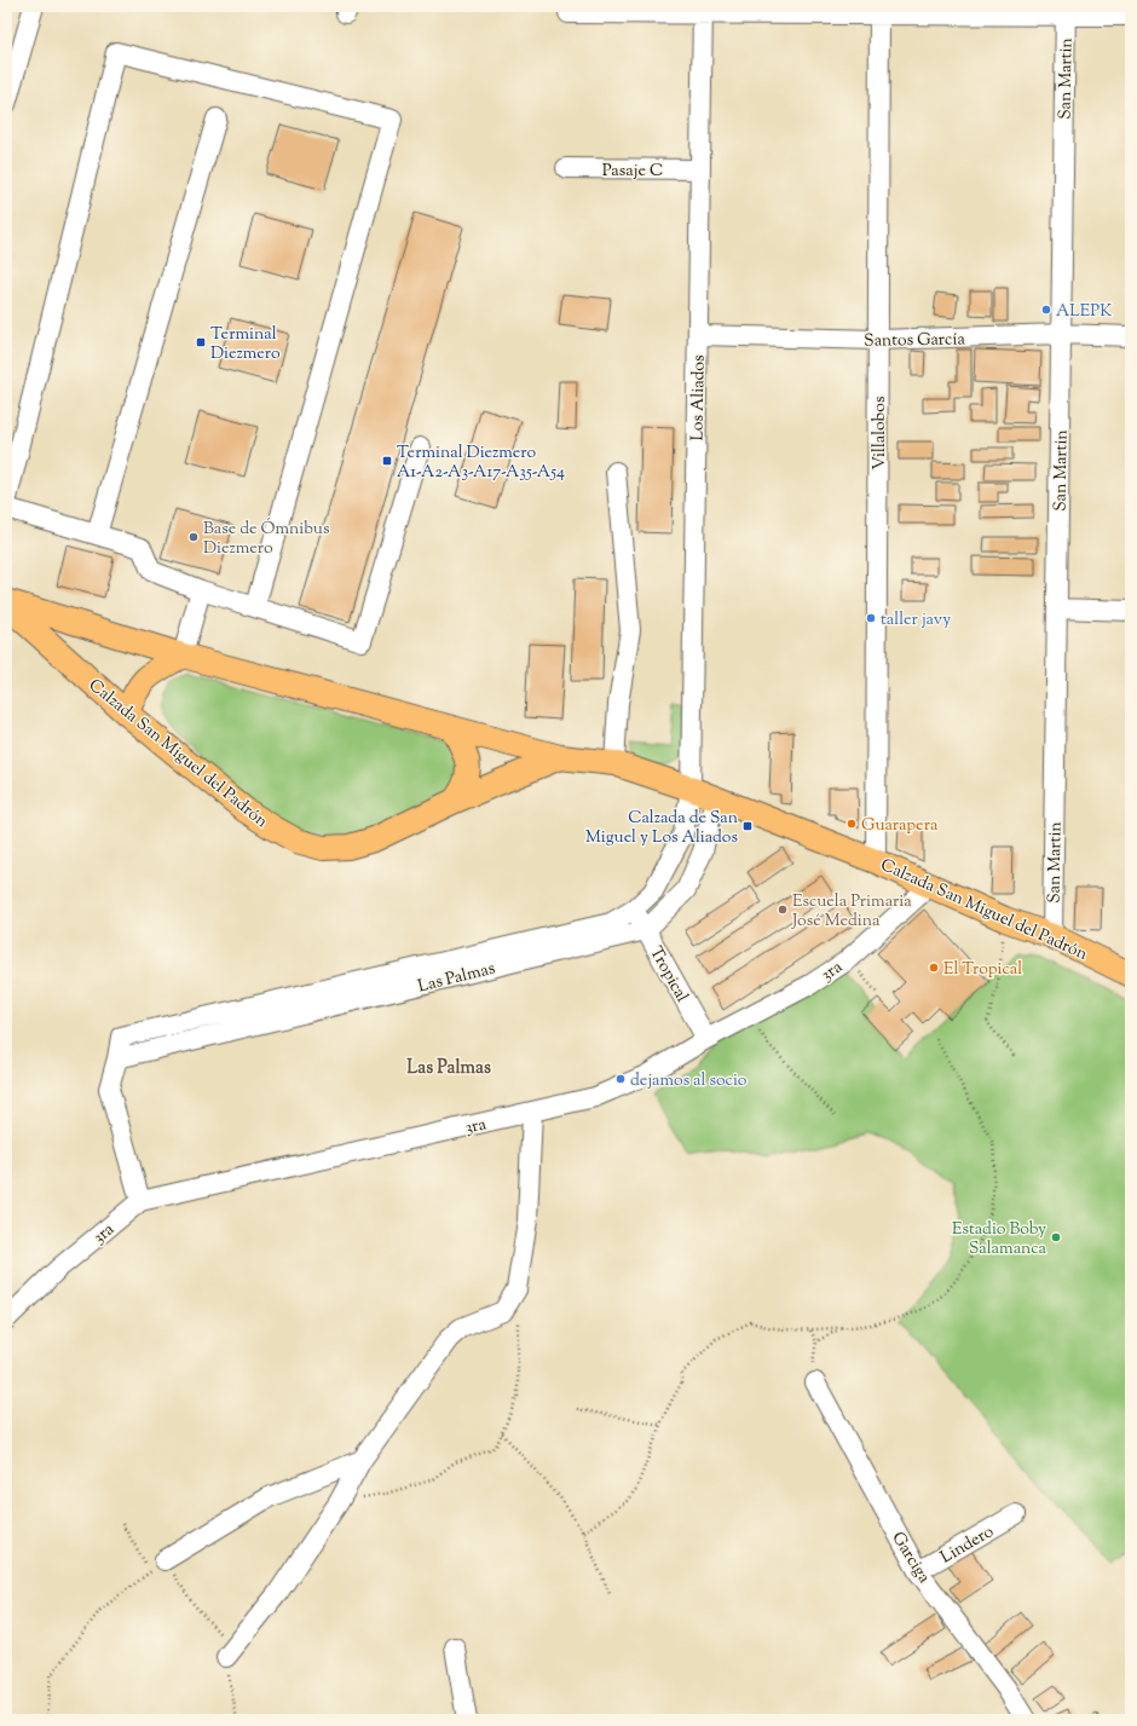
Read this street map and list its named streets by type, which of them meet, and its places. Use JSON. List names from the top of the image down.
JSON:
{
  "streets": {
    "main road": ["Calzada San Miguel del Padrón"],
    "street": [
      "San Martin",
      "Pasaje C",
      "Santos García",
      "Los Aliados",
      "Villalobos",
      "3ra",
      "Tropical",
      "Las Palmas",
      "Lindero",
      "Garciga"
    ]
  },
  "crossings": [
    ["San Martin", "Santos García"],
    ["San Martin", "Calzada San Miguel del Padrón"],
    ["Pasaje C", "Los Aliados"],
    ["Santos García", "Los Aliados"],
    ["Santos García", "Villalobos"],
    ["Los Aliados", "Calzada San Miguel del Padrón"],
    ["Los Aliados", "Las Palmas"],
    ["Villalobos", "Calzada San Miguel del Padrón"],
    ["Calzada San Miguel del Padrón", "3ra"],
    ["Calzada San Miguel del Padrón", "Las Palmas"],
    ["3ra", "Tropical"],
    ["3ra", "Las Palmas"],
    ["Tropical", "Las Palmas"],
    ["Lindero", "Garciga"]
  ],
  "districts": ["Las Palmas"],
  "places": {
    "other": [
      "ALEPK",
      "Base de Ómnibus Diezmero",
      "taller javy",
      "Guarapera",
      "Escuela Primaria José Medina",
      "El Tropical",
      "dejamos al socio",
      "Estadio Boby Salamanca"
    ],
    "transit": ["Terminal Diezmero", "Terminal Diezmero A1-A2-A3-A17-A35-A54", "Calzada de San Miguel y Los Aliados"]
  }
}
